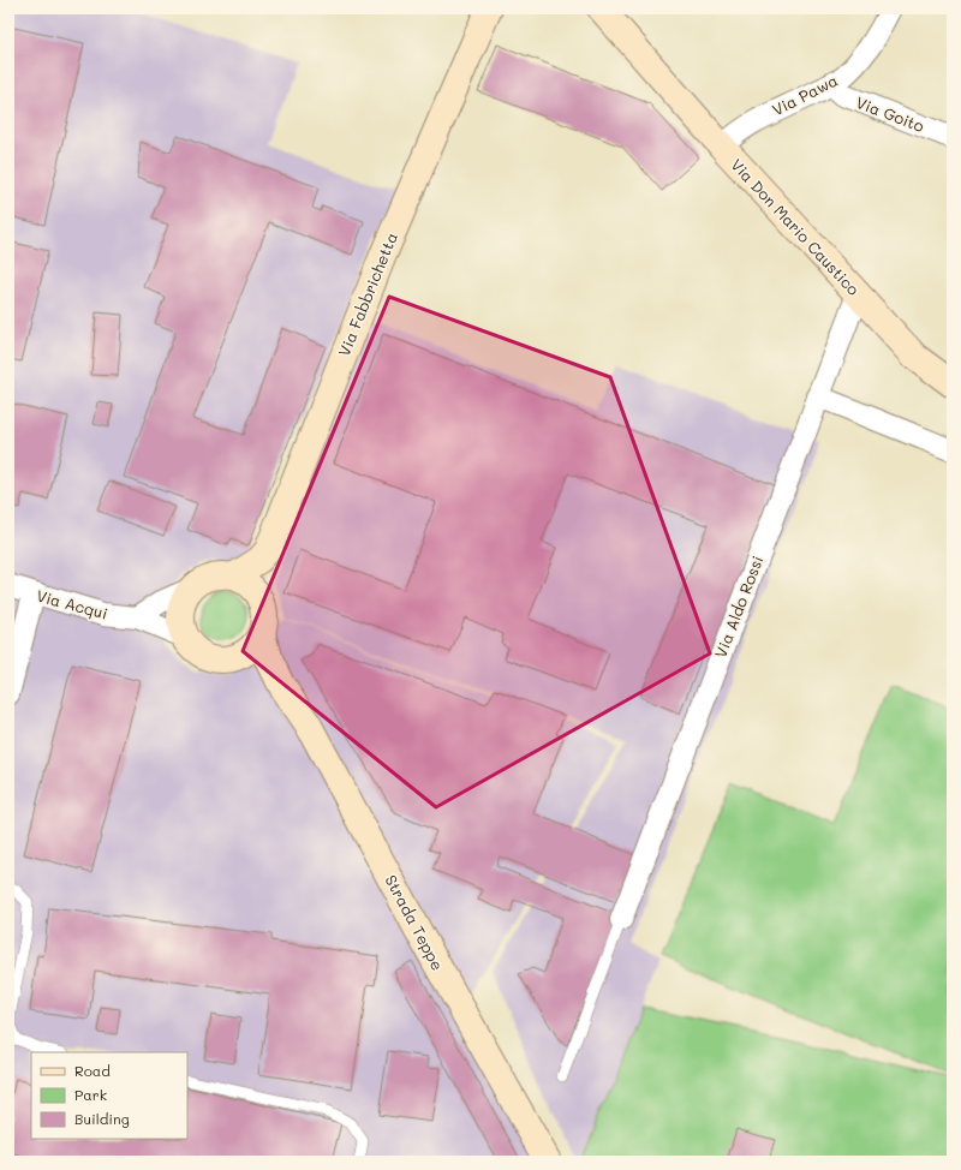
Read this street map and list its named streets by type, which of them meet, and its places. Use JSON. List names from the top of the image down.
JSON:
{
  "streets": {
    "street": [
      "Via Pawa",
      "Via Goito",
      "Via Don Mario Caustico",
      "Via Fabbrichetta",
      "Via Acqui",
      "Via Aldo Rossi",
      "Strada Teppe"
    ]
  },
  "crossings": [
    ["Via Pawa", "Via Goito"],
    ["Via Pawa", "Via Don Mario Caustico"],
    ["Via Don Mario Caustico", "Via Aldo Rossi"],
    ["Via Fabbrichetta", "Via Acqui"],
    ["Via Fabbrichetta", "Strada Teppe"],
    ["Via Acqui", "Strada Teppe"]
  ],
  "legend": ["Road", "Park", "Building"]
}
